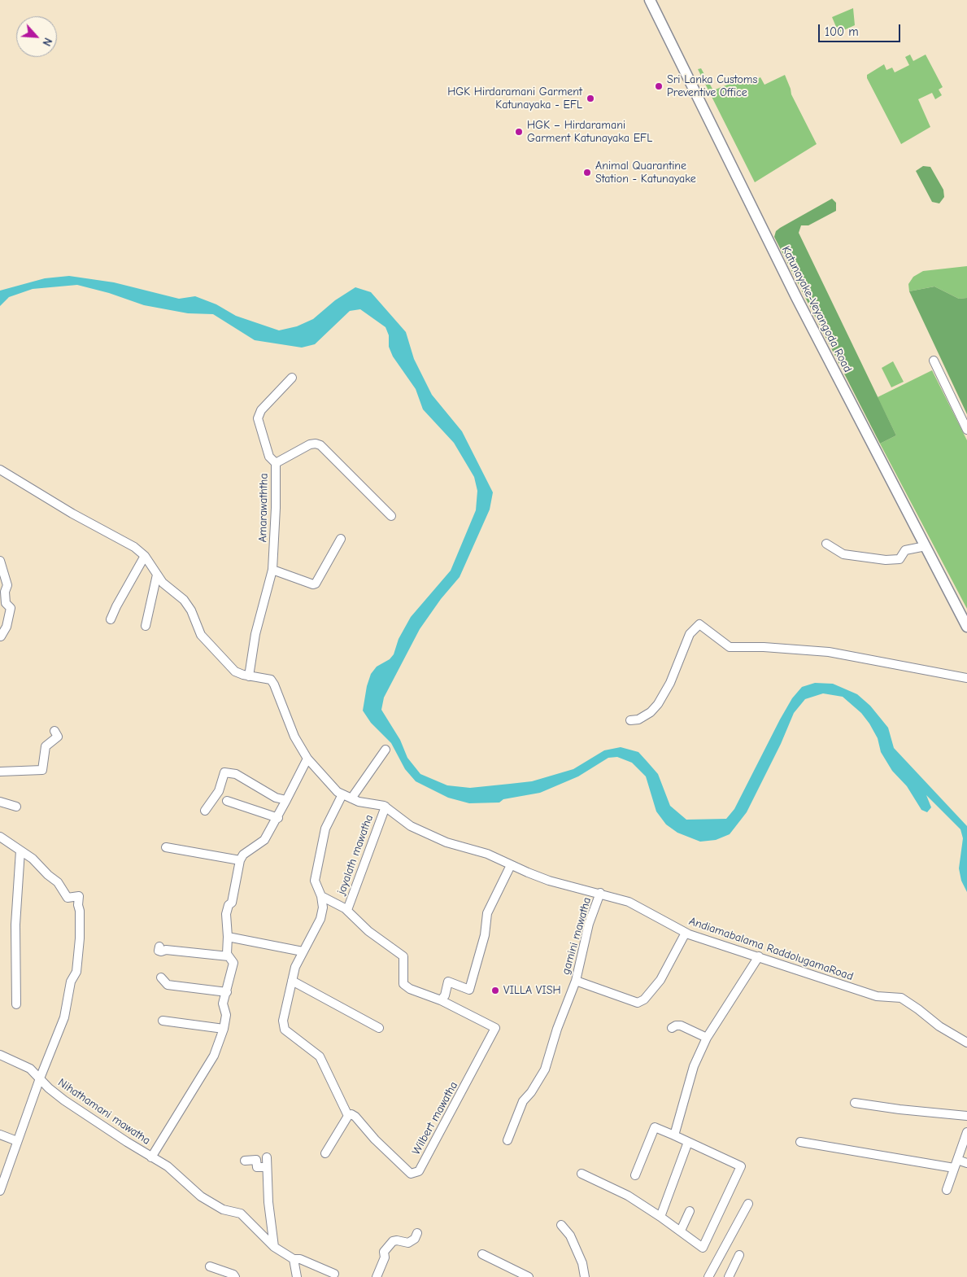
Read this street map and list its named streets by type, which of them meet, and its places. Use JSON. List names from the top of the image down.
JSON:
{
  "streets": {
    "main road": ["Katunayake-Veyangoda Road"],
    "street": [
      "Amarawaththa",
      "jayalath mawatha",
      "gamini mawatha",
      "Andiamabalama RaddolugamaRoad",
      "Nihathamani mawatha",
      "Wilbert mawatha"
    ]
  },
  "crossings": [
    ["Amarawaththa", "Andiamabalama RaddolugamaRoad"],
    ["jayalath mawatha", "Andiamabalama RaddolugamaRoad"],
    ["gamini mawatha", "Andiamabalama RaddolugamaRoad"]
  ],
  "places": [
    "Sri Lanka Customs Preventive Office",
    "HGK Hirdaramani Garment Katunayaka - EFL",
    "HGK – Hirdaramani Garment Katunayaka EFL",
    "Animal Quarantine Station - Katunayake",
    "VILLA VISH"
  ],
  "scale_bar": "100 m",
  "north": "bottom right"
}
